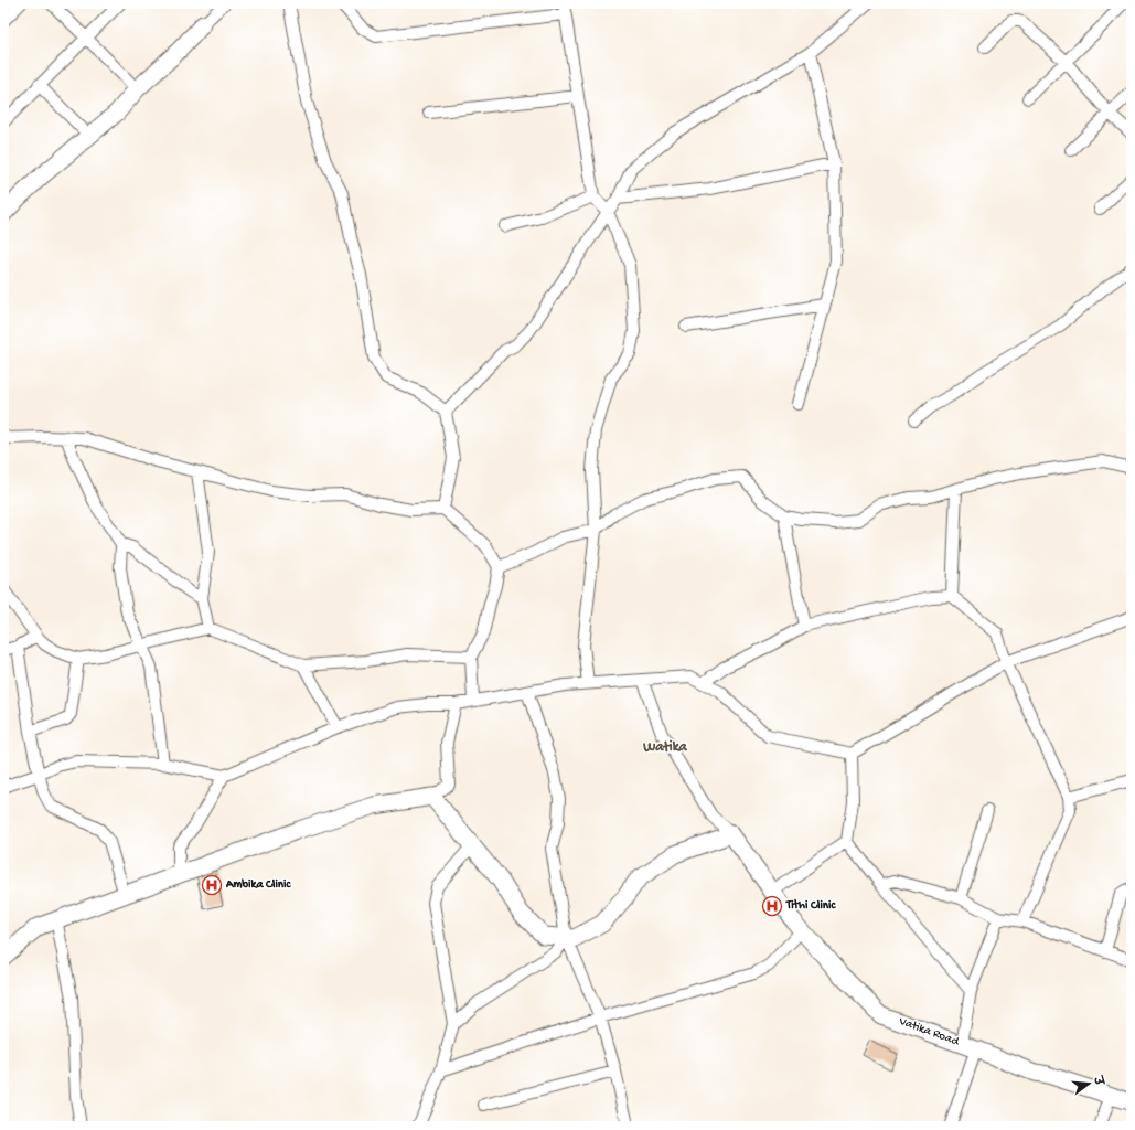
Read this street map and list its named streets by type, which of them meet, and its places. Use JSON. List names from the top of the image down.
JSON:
{
  "streets": {
    "street": ["Vatika Road"]
  },
  "districts": ["Watika"],
  "places": {
    "hospital": ["Ambika Clinic", "Tithi Clinic"]
  },
  "north": "right"
}
